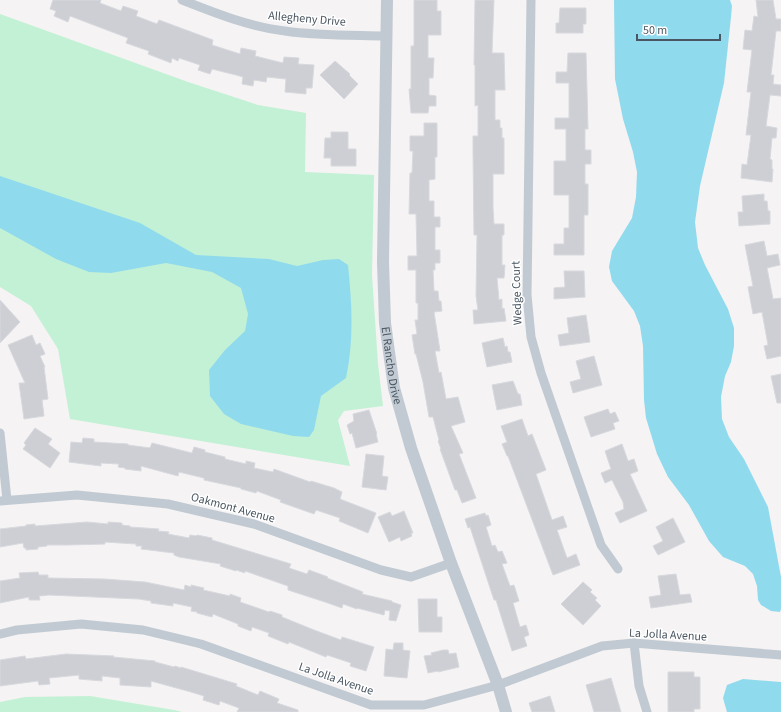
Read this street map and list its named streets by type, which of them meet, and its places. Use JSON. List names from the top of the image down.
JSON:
{
  "streets": {
    "street": [
      "Allegheny Drive",
      "Wedge Court",
      "El Rancho Drive",
      "Oakmont Avenue",
      "La Jolla Avenue"
    ]
  },
  "crossings": [
    ["Allegheny Drive", "El Rancho Drive"],
    ["El Rancho Drive", "Oakmont Avenue"],
    ["El Rancho Drive", "La Jolla Avenue"]
  ],
  "scale_bar": "50 m"
}
